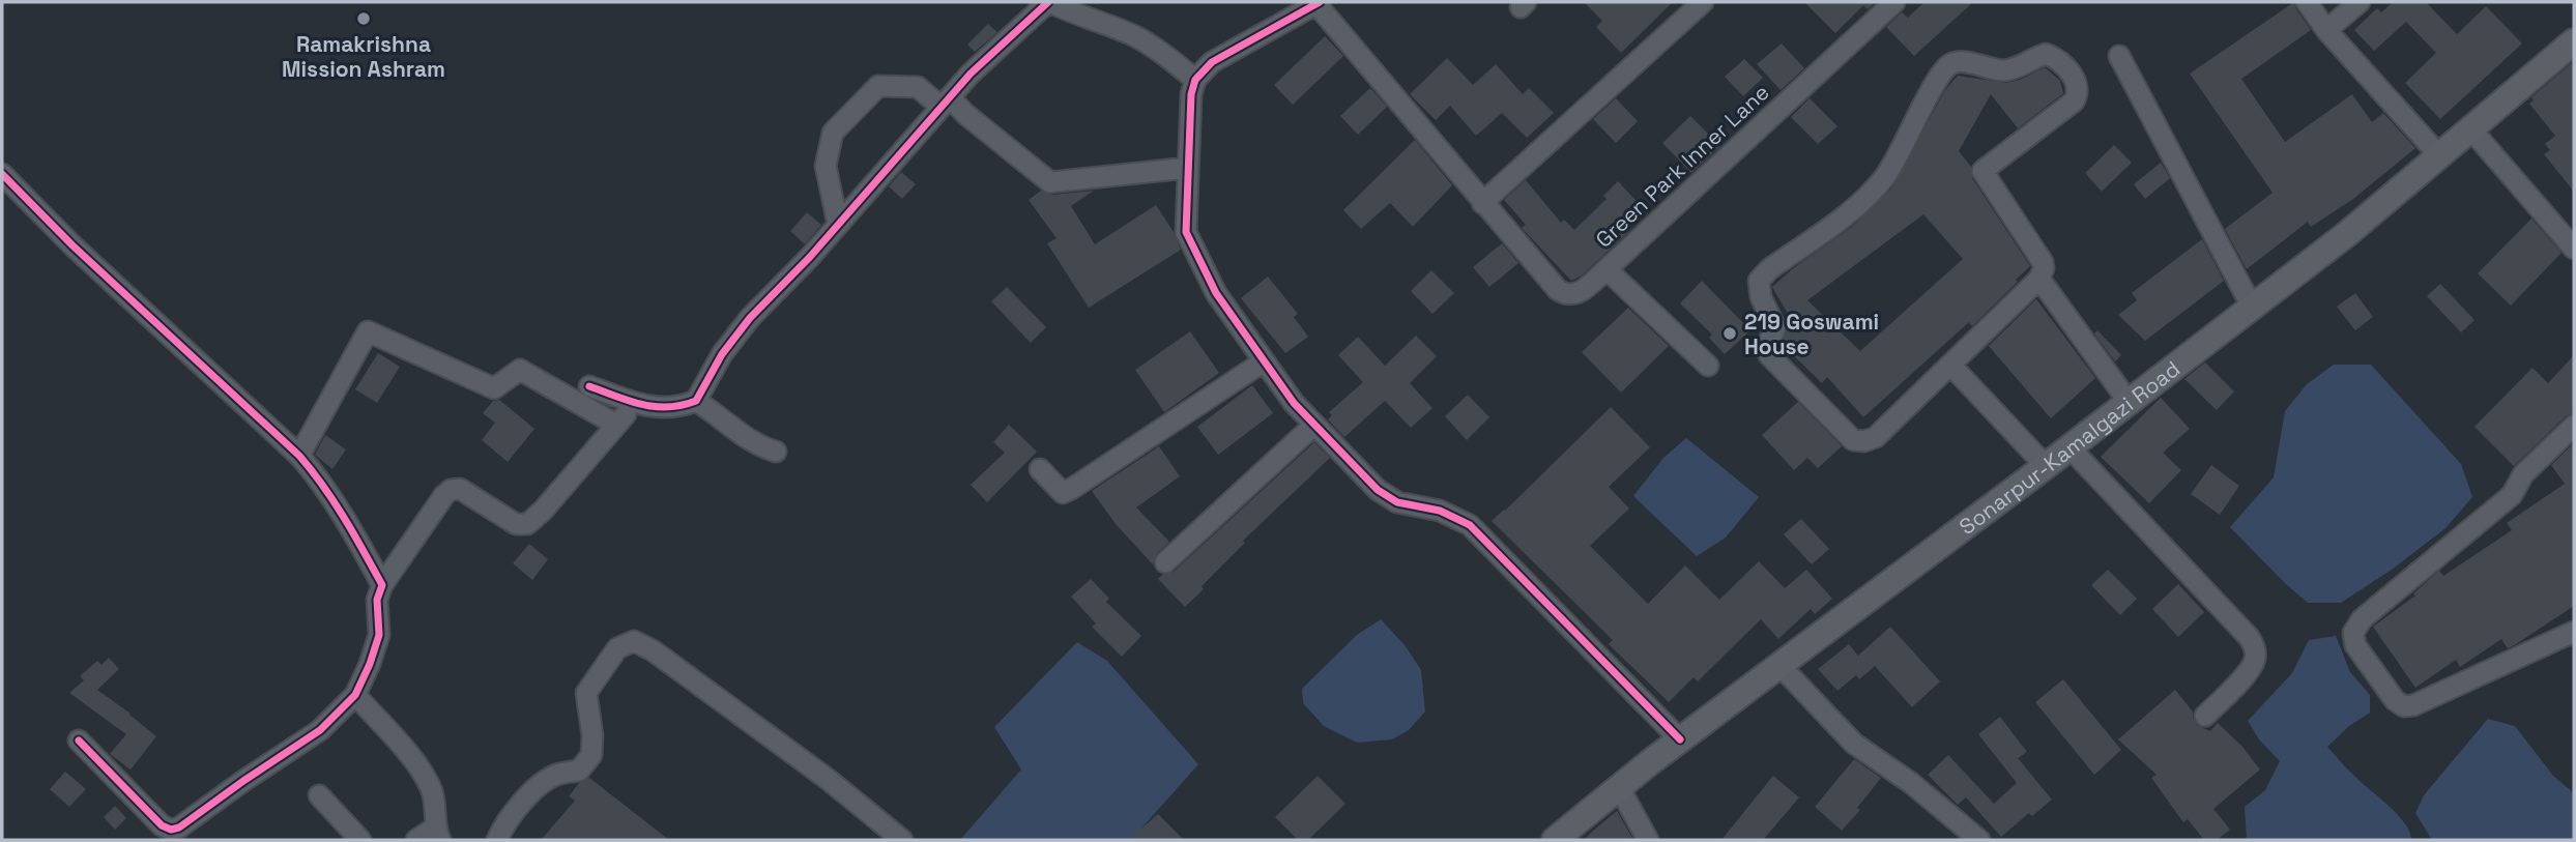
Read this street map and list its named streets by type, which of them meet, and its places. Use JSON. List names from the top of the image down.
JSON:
{
  "streets": {
    "main road": ["Sonarpur-Kamalgazi Road"],
    "street": ["Green Park Inner Lane"]
  },
  "places": ["Ramakrishna Mission Ashram", "219 Goswami House"]
}
